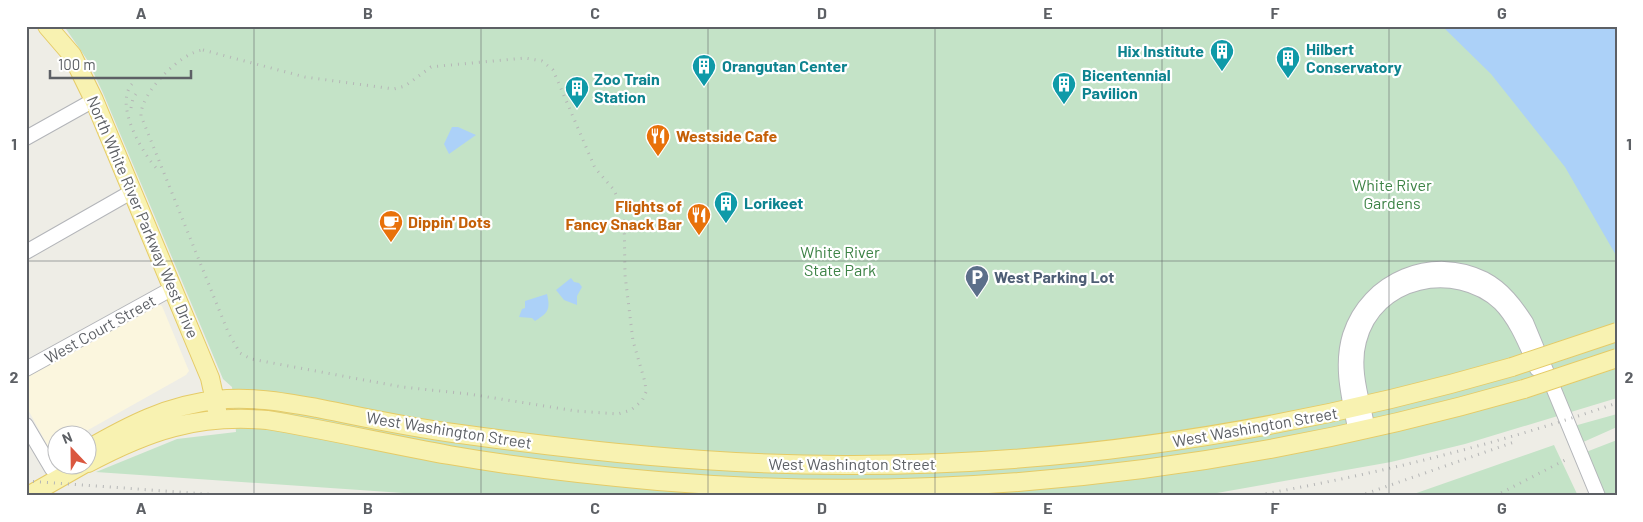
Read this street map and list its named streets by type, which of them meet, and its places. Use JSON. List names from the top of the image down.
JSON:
{
  "streets": {
    "main road": ["North White River Parkway West Drive", "West Washington Street"],
    "street": ["West Court Street"]
  },
  "crossings": [
    ["North White River Parkway West Drive", "West Court Street"],
    ["North White River Parkway West Drive", "West Washington Street"]
  ],
  "parks": ["White River Gardens", "White River State Park"],
  "places": {
    "building": [
      "Hix Institute",
      "Hilbert Conservatory",
      "Orangutan Center",
      "Bicentennial Pavilion",
      "Zoo Train Station",
      "Lorikeet"
    ],
    "restaurant": ["Westside Cafe", "Flights of Fancy Snack Bar"],
    "cafe": ["Dippin' Dots"],
    "parking": ["West Parking Lot"]
  },
  "scale_bar": "100 m",
  "north": "top",
  "grid": {
    "columns": [
      "A",
      "B",
      "C",
      "D",
      "E",
      "F",
      "G"
    ],
    "rows": ["1", "2"]
  }
}
